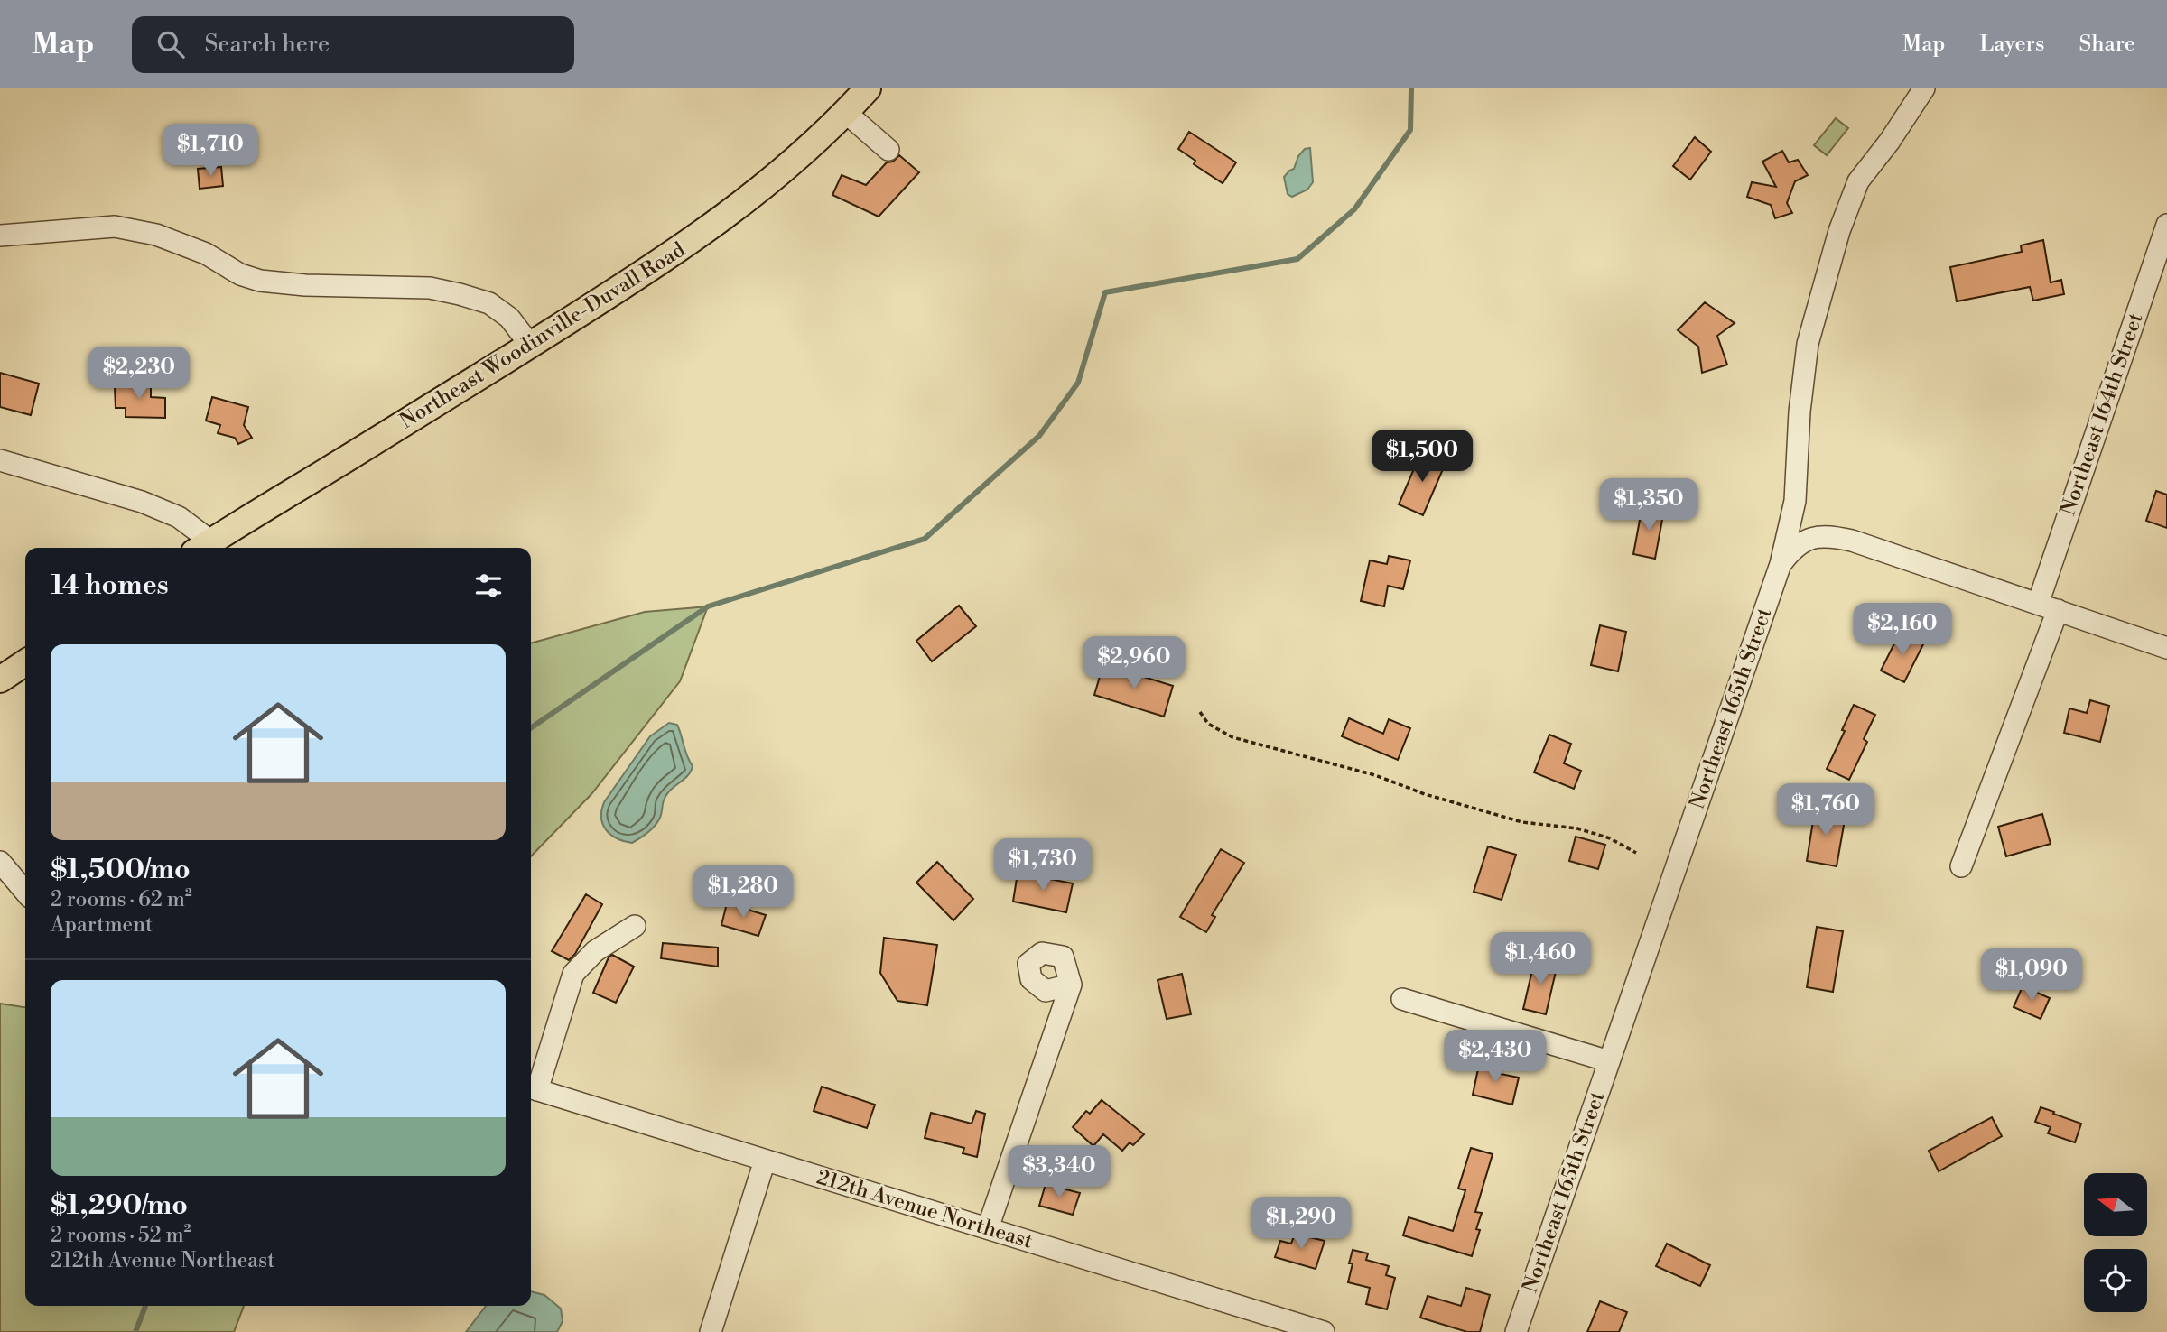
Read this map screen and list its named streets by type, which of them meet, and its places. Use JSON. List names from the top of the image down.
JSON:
{
  "streets": {
    "main road": ["Northeast Woodinville-Duvall Road"],
    "street": ["Northeast 164th Street", "Northeast 165th Street", "212th Avenue Northeast"]
  },
  "north": "left",
  "page": {
    "header": "Map",
    "search": "Search here",
    "nav": ["Map", "Layers", "Share"],
    "price": [
      "$1,710",
      "$2,230",
      "$1,500",
      "$1,350",
      "$2,160",
      "$2,960",
      "$1,760",
      "$1,730",
      "$1,280",
      "$1,460",
      "$1,090",
      "$2,430",
      "$3,340",
      "$1,290"
    ],
    "heading": "14 homes",
    "list": [
      {
        "name": "$1,500/mo",
        "note": "2 rooms · 62 m² · Apartment"
      },
      {
        "name": "$1,290/mo",
        "note": "2 rooms · 52 m² · 212th Avenue Northeast"
      }
    ]
  }
}
